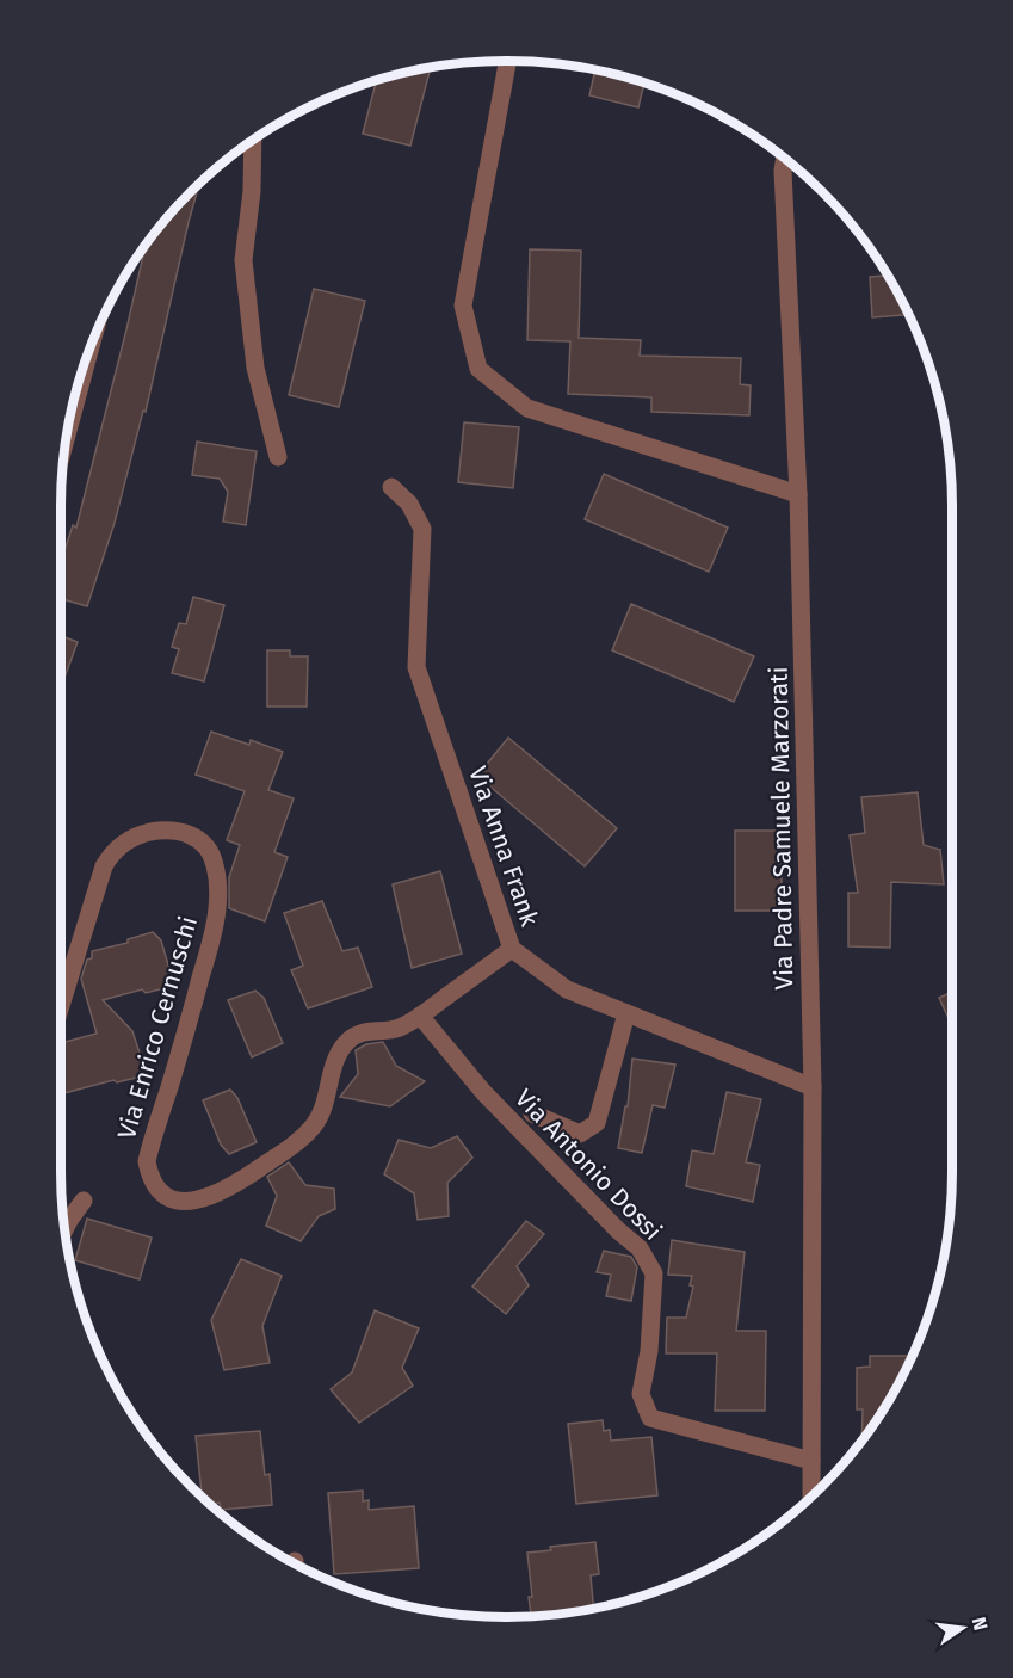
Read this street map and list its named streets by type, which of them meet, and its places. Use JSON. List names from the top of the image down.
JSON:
{
  "streets": {
    "street": [
      "Via Padre Samuele Marzorati",
      "Via Anna Frank",
      "Via Enrico Cernuschi",
      "Via Antonio Dossi"
    ]
  },
  "crossings": [
    ["Via Padre Samuele Marzorati", "Via Anna Frank"],
    ["Via Padre Samuele Marzorati", "Via Antonio Dossi"],
    ["Via Anna Frank", "Via Enrico Cernuschi"],
    ["Via Enrico Cernuschi", "Via Antonio Dossi"]
  ],
  "north": "right"
}
